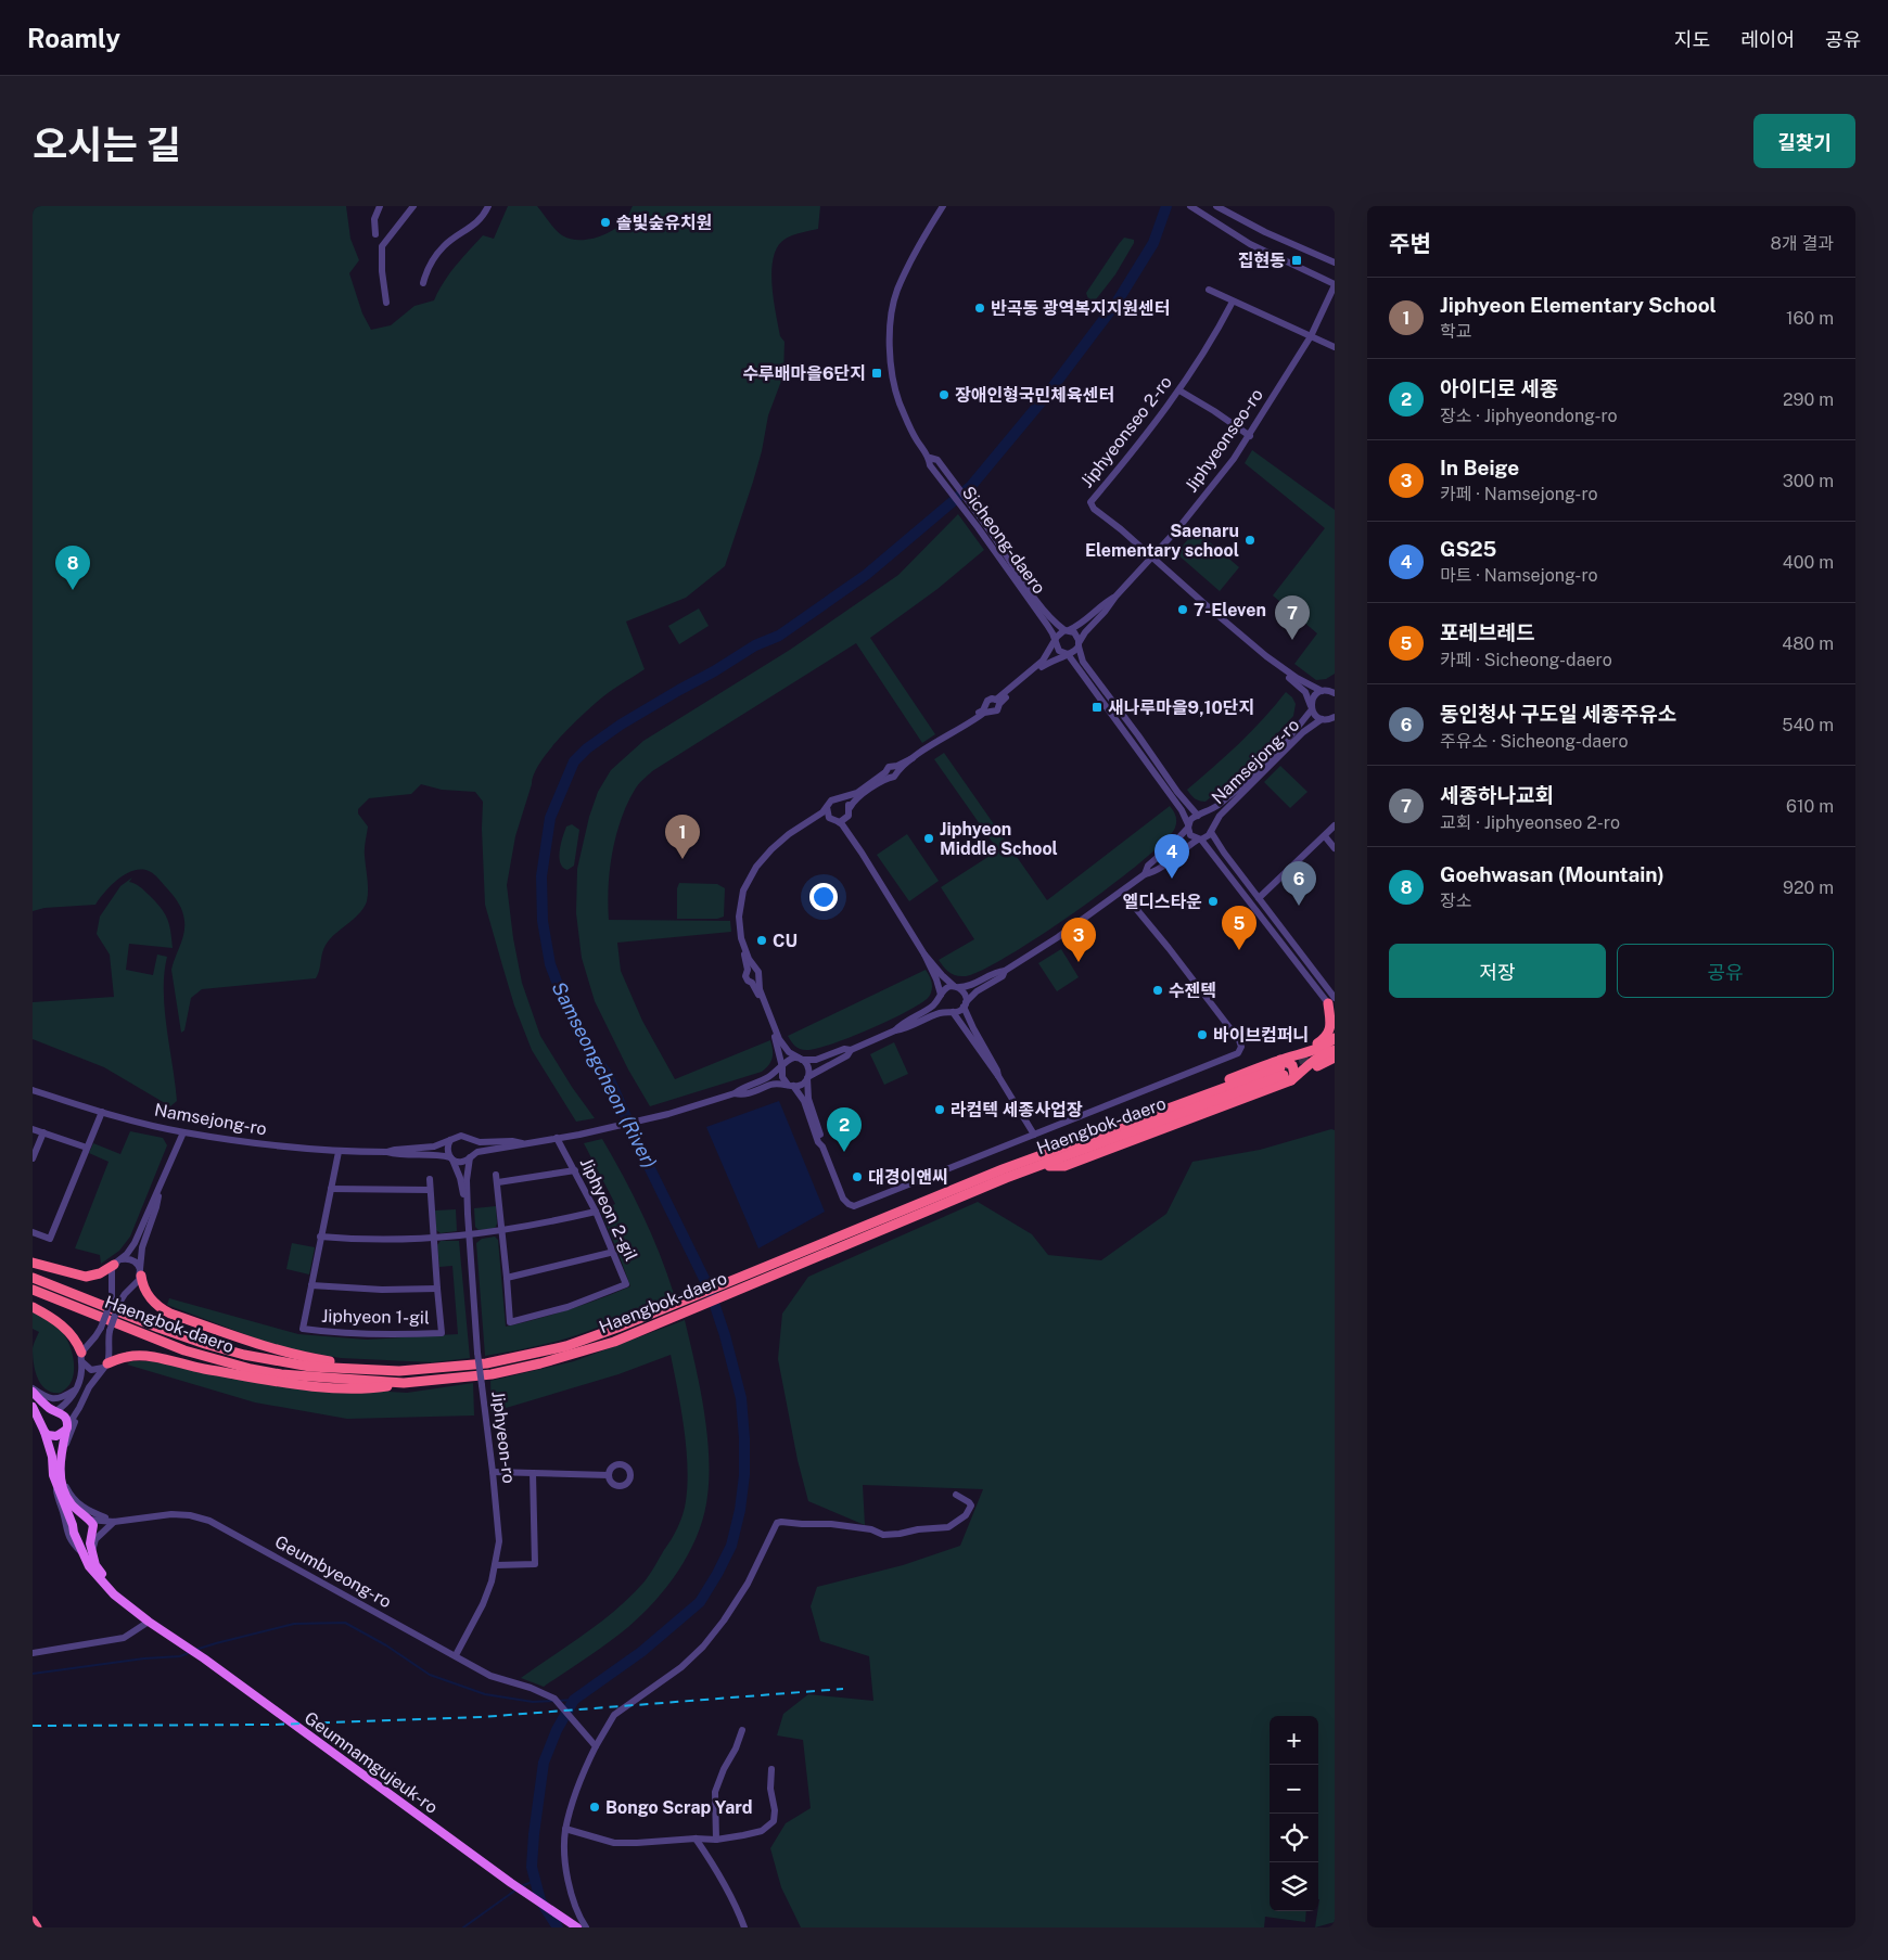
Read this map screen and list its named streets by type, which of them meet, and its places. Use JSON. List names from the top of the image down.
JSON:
{
  "streets": {
    "highway": ["Haengbok-daero"],
    "main road": ["Geumnamgujeuk-ro"],
    "street": [
      "Jiphyeonseo 2-ro",
      "Jiphyeonseo-ro",
      "Sicheong-daero",
      "Namsejong-ro",
      "Jiphyeon 2-gil",
      "Jiphyeon 1-gil",
      "Jiphyeon-ro",
      "Geumbyeong-ro"
    ]
  },
  "crossings": [
    ["Jiphyeonseo 2-ro", "Jiphyeonseo-ro"],
    ["Jiphyeonseo 2-ro", "Namsejong-ro"],
    ["Jiphyeonseo-ro", "Sicheong-daero"],
    ["Namsejong-ro", "Jiphyeon 1-gil"],
    ["Namsejong-ro", "Jiphyeon-ro"],
    ["Jiphyeon-ro", "Geumbyeong-ro"]
  ],
  "water": ["Samseongcheon (River)"],
  "places": {
    "other": [
      "솔빛숲유치원",
      "반곡동 광역복지지원센터",
      "장애인형국민체육센터",
      "Saenaru Elementary school",
      "7-Eleven",
      "Jiphyeon Middle School",
      "엘디스타운",
      "CU",
      "수젠텍",
      "바이브컴퍼니",
      "라컴텍 세종사업장",
      "대경이앤씨",
      "Bongo Scrap Yard"
    ],
    "transit": ["집현동", "수루배마을6단지", "새나루마을9,10단지"]
  },
  "page": {
    "header": "Roamly",
    "nav": ["지도", "레이어", "공유"],
    "title": "오시는 길",
    "buttons": [
      "길찾기",
      ["저장", "공유"]
    ],
    "heading": ["주변", "8개 결과"],
    "list": [
      {
        "mark": "1",
        "name": "Jiphyeon Elementary School",
        "note": "학교",
        "value": "160 m"
      },
      {
        "mark": "2",
        "name": "아이디로 세종",
        "note": "장소 · Jiphyeondong-ro",
        "value": "290 m"
      },
      {
        "mark": "3",
        "name": "In Beige",
        "note": "카페 · Namsejong-ro",
        "value": "300 m"
      },
      {
        "mark": "4",
        "name": "GS25",
        "note": "마트 · Namsejong-ro",
        "value": "400 m"
      },
      {
        "mark": "5",
        "name": "포레브레드",
        "note": "카페 · Sicheong-daero",
        "value": "480 m"
      },
      {
        "mark": "6",
        "name": "동인청사 구도일 세종주유소",
        "note": "주유소 · Sicheong-daero",
        "value": "540 m"
      },
      {
        "mark": "7",
        "name": "세종하나교회",
        "note": "교회 · Jiphyeonseo 2-ro",
        "value": "610 m"
      },
      {
        "mark": "8",
        "name": "Goehwasan (Mountain)",
        "note": "장소",
        "value": "920 m"
      }
    ],
    "pins": [
      "8",
      "7",
      "1",
      "4",
      "6",
      "5",
      "3",
      "2"
    ],
    "map_buttons": ["+", "−"]
  }
}
